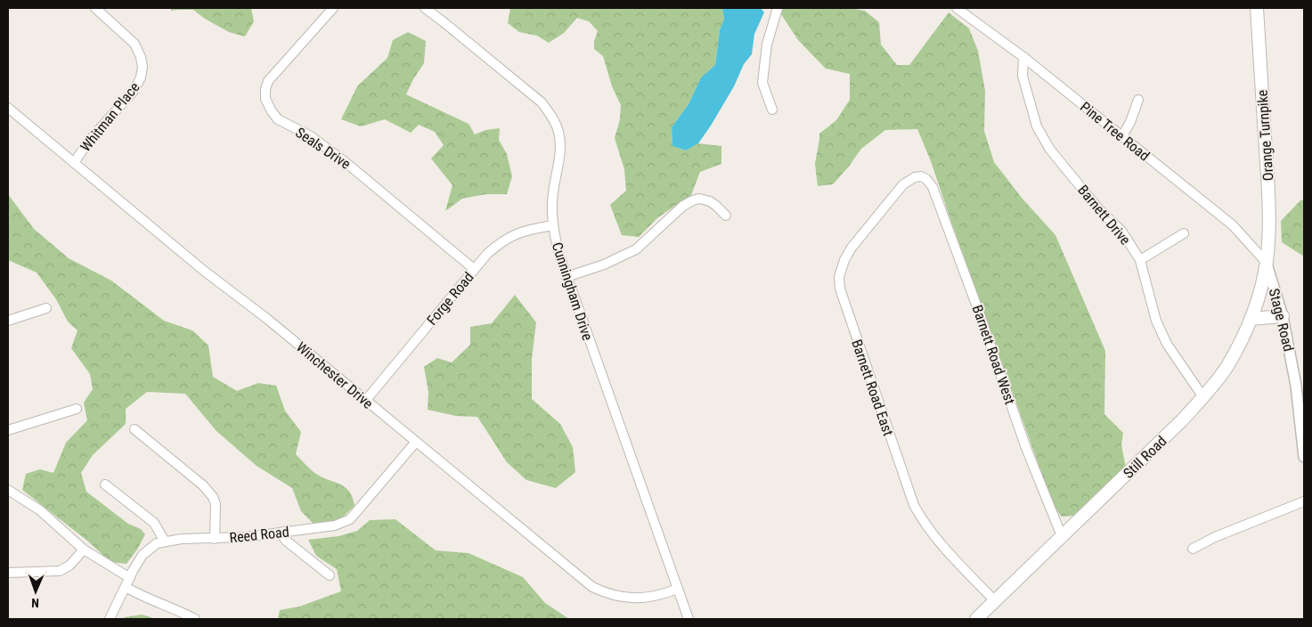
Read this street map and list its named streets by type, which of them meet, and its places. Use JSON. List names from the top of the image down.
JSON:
{
  "streets": {
    "main road": ["Orange Turnpike", "Still Road"],
    "street": [
      "Whitman Place",
      "Pine Tree Road",
      "Seals Drive",
      "Barnett Drive",
      "Cunningham Drive",
      "Forge Road",
      "Stage Road",
      "Barnett Road West",
      "Winchester Drive",
      "Barnett Road East",
      "Reed Road"
    ]
  },
  "crossings": [
    ["Whitman Place", "Winchester Drive"],
    ["Pine Tree Road", "Orange Turnpike"],
    ["Pine Tree Road", "Barnett Drive"],
    ["Pine Tree Road", "Stage Road"],
    ["Pine Tree Road", "Still Road"],
    ["Orange Turnpike", "Stage Road"],
    ["Orange Turnpike", "Still Road"],
    ["Seals Drive", "Forge Road"],
    ["Barnett Drive", "Still Road"],
    ["Cunningham Drive", "Forge Road"],
    ["Cunningham Drive", "Winchester Drive"],
    ["Forge Road", "Winchester Drive"],
    ["Stage Road", "Still Road"],
    ["Barnett Road West", "Barnett Road East"],
    ["Barnett Road West", "Still Road"],
    ["Winchester Drive", "Reed Road"],
    ["Barnett Road East", "Still Road"]
  ],
  "north": "bottom"
}
